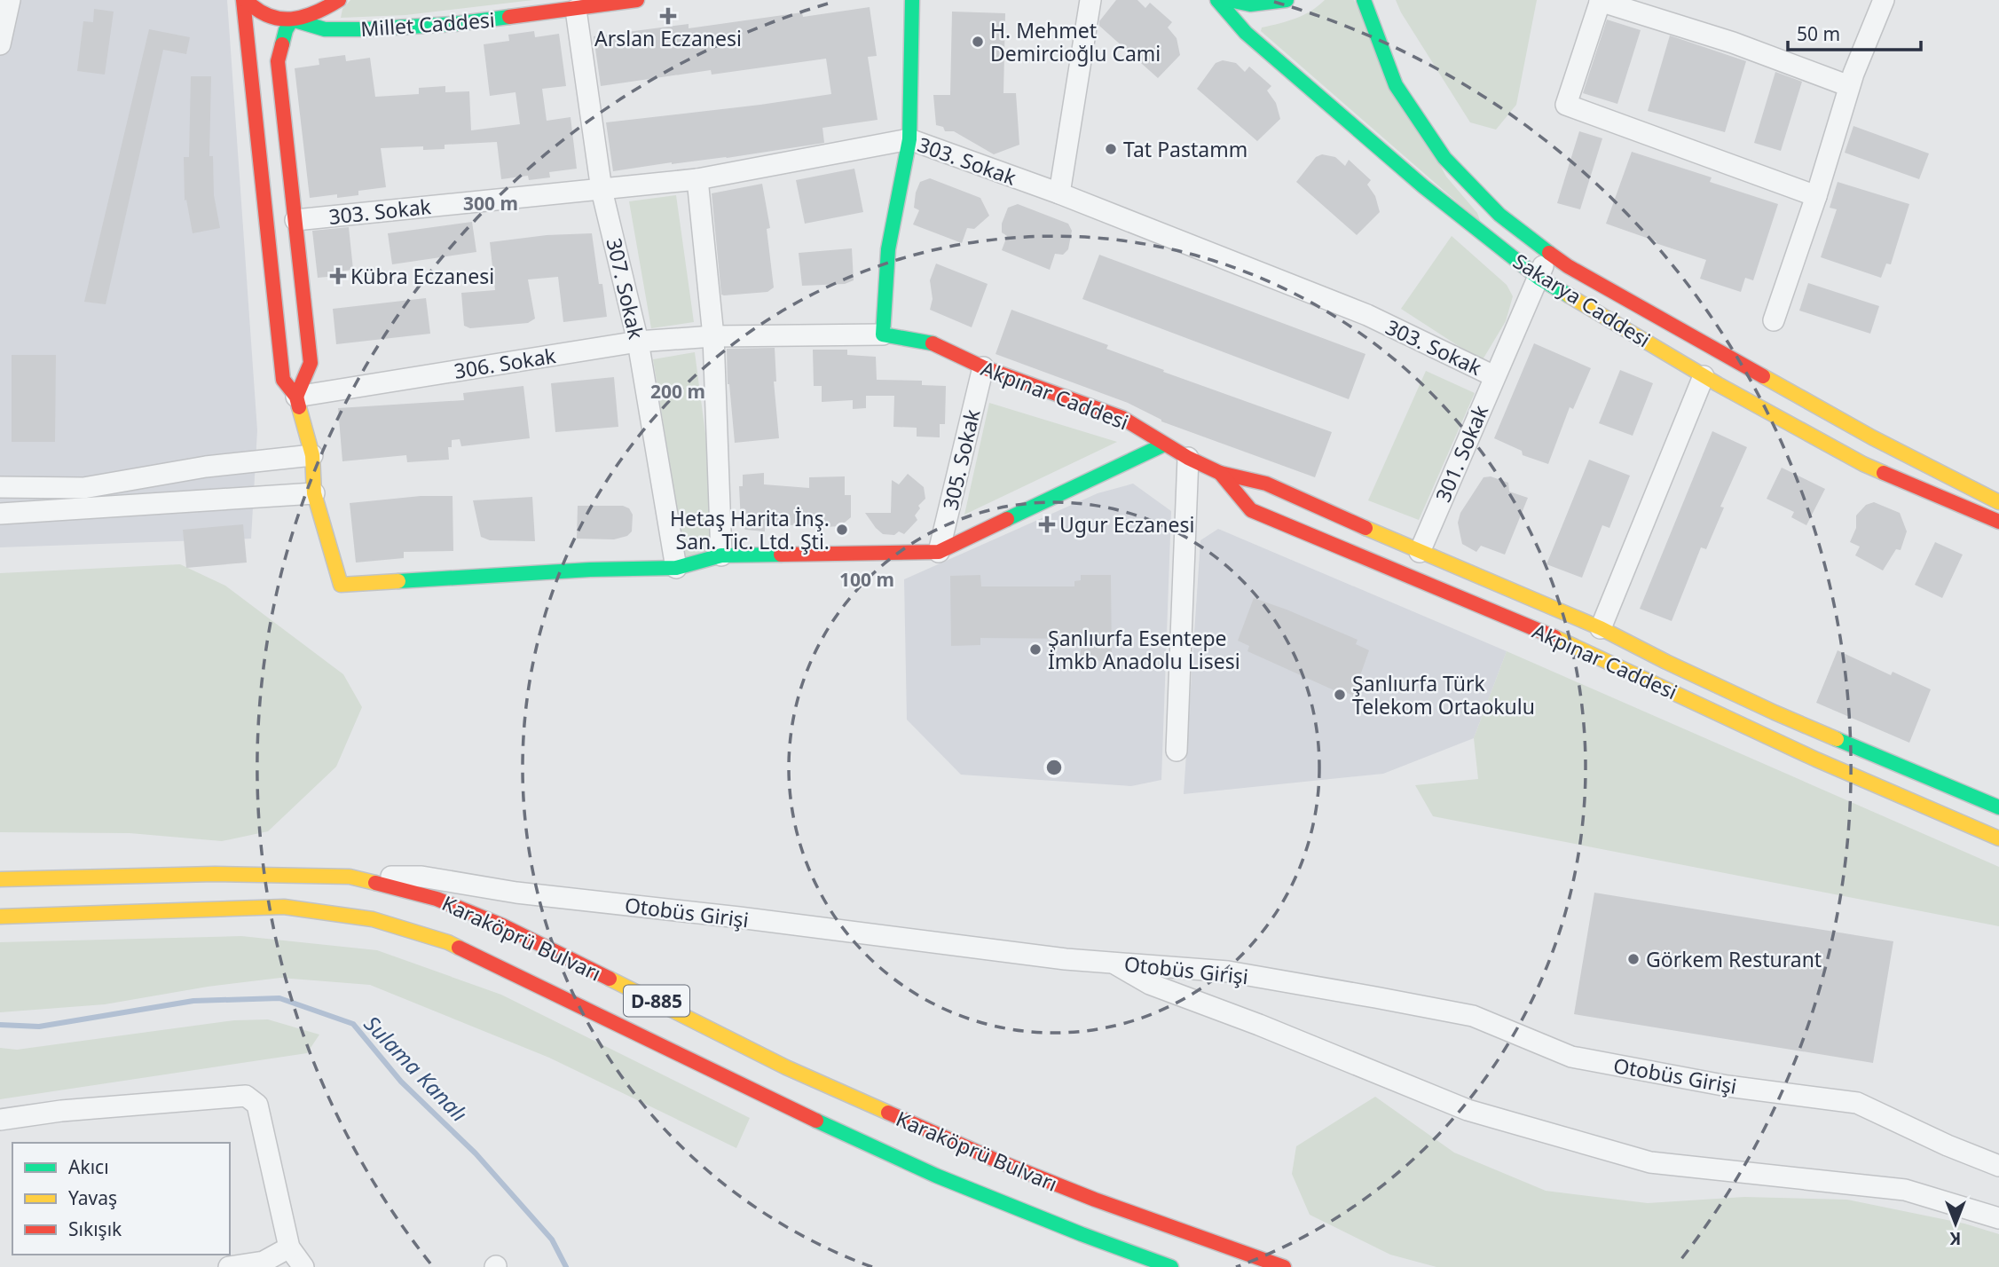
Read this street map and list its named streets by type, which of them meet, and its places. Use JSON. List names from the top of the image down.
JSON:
{
  "streets": {
    "main road": [
      "Millet Caddesi",
      "Sakarya Caddesi",
      "Akpınar Caddesi",
      "Karaköprü Bulvarı",
      "D-885"
    ],
    "street": [
      "303. Sokak",
      "307. Sokak",
      "306. Sokak",
      "301. Sokak",
      "305. Sokak",
      "Otobüs Girişi"
    ]
  },
  "crossings": [
    ["Millet Caddesi", "307. Sokak"],
    ["303. Sokak", "307. Sokak"],
    ["303. Sokak", "301. Sokak"],
    ["307. Sokak", "306. Sokak"],
    ["Sakarya Caddesi", "301. Sokak"],
    ["306. Sokak", "Akpınar Caddesi"],
    ["Akpınar Caddesi", "301. Sokak"],
    ["Akpınar Caddesi", "305. Sokak"],
    ["Otobüs Girişi", "Karaköprü Bulvarı"]
  ],
  "water": ["Sulama Kanalı"],
  "places": {
    "health": ["Arslan Eczanesi", "Kübra Eczanesi", "Ugur Eczanesi"],
    "other": [
      "H. Mehmet Demircioğlu Cami",
      "Tat Pastamm",
      "Hetaş Harita İnş. San. Tic. Ltd. Şti.",
      "Şanlıurfa Esentepe İmkb Anadolu Lisesi",
      "Şanlıurfa Türk Telekom Ortaokulu",
      "Görkem Resturant"
    ]
  },
  "legend": ["Akıcı", "Yavaş", "Sıkışık"],
  "scale_bar": "50 m",
  "north": "bottom",
  "rings": ["300 m", "200 m", "100 m"]
}
